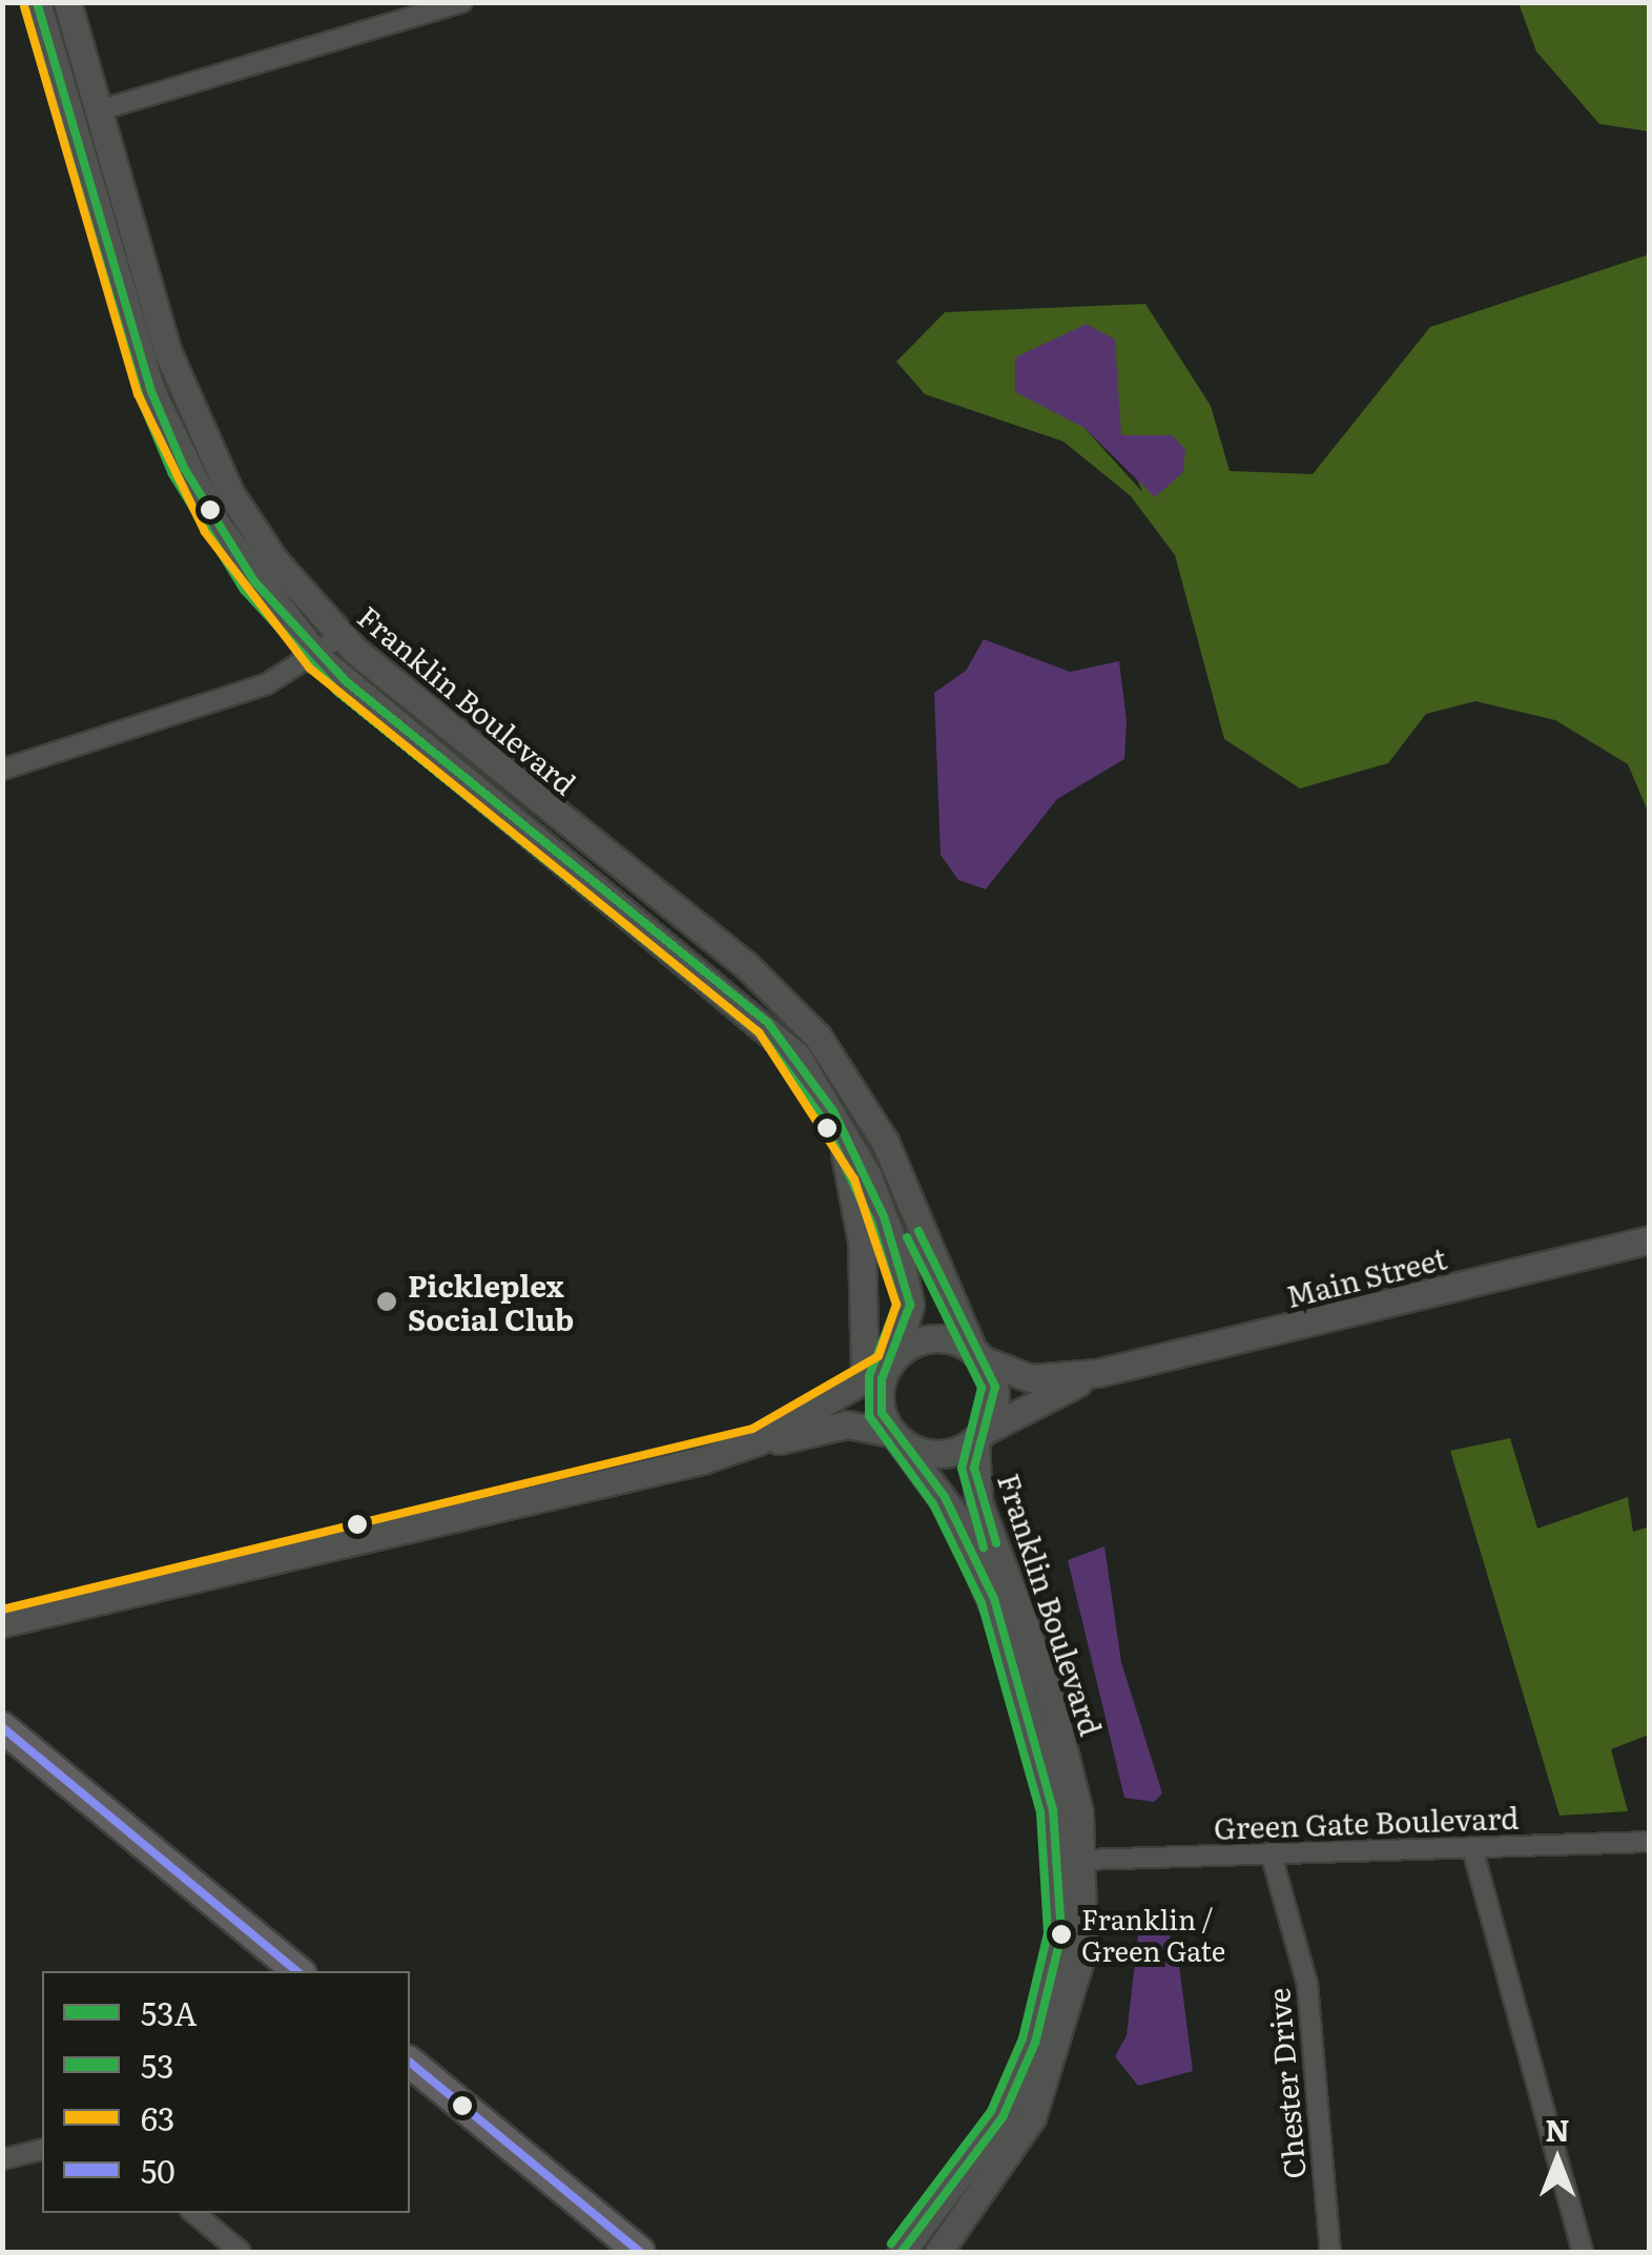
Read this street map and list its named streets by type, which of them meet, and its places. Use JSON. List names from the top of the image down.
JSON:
{
  "streets": {
    "main road": ["Franklin Boulevard", "Main Street"],
    "street": ["Green Gate Boulevard", "Chester Drive"]
  },
  "crossings": [
    ["Franklin Boulevard", "Main Street"],
    ["Franklin Boulevard", "Green Gate Boulevard"],
    ["Green Gate Boulevard", "Chester Drive"]
  ],
  "places": ["Pickleplex Social Club", "Franklin / Green Gate"],
  "lines": [
    "transit line 53A",
    "transit line 53",
    "transit line 63",
    "transit line 50"
  ],
  "legend": [
    "53A",
    "53",
    "63",
    "50"
  ],
  "north": "top"
}
